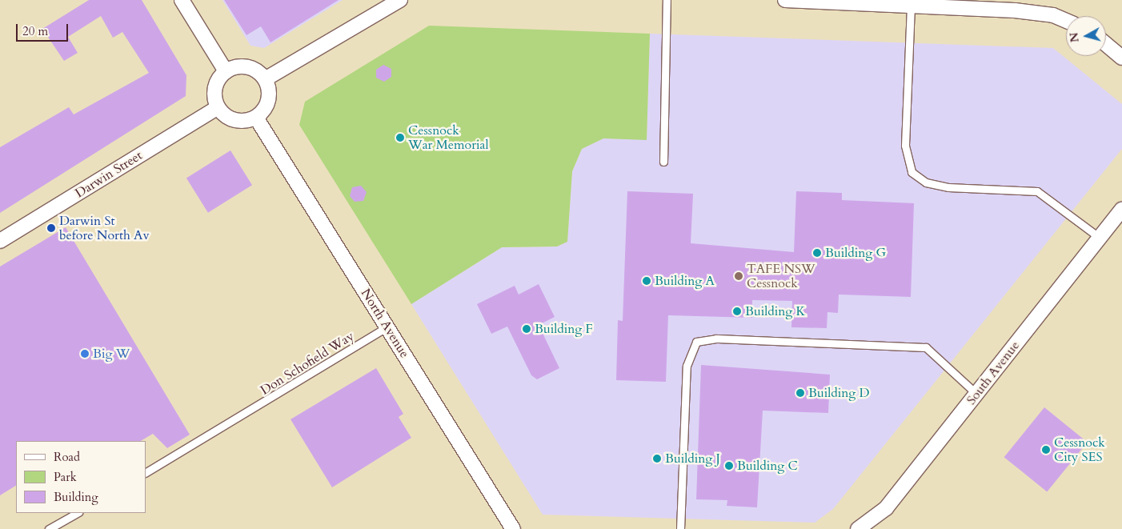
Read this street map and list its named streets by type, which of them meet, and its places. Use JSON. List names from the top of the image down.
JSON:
{
  "streets": {
    "street": ["Darwin Street", "North Avenue", "South Avenue"],
    "lane": ["Don Schofield Way"]
  },
  "crossings": [
    ["Darwin Street", "North Avenue"],
    ["North Avenue", "Don Schofield Way"]
  ],
  "places": [
    "Cessnock War Memorial",
    "Darwin St before North Av",
    "Building G",
    "TAFE NSW Cessnock",
    "Building A",
    "Building K",
    "Building F",
    "Big W",
    "Building D",
    "Cessnock City SES",
    "Building J",
    "Building C"
  ],
  "legend": ["Road", "Park", "Building"],
  "scale_bar": "20 m",
  "north": "left"
}
